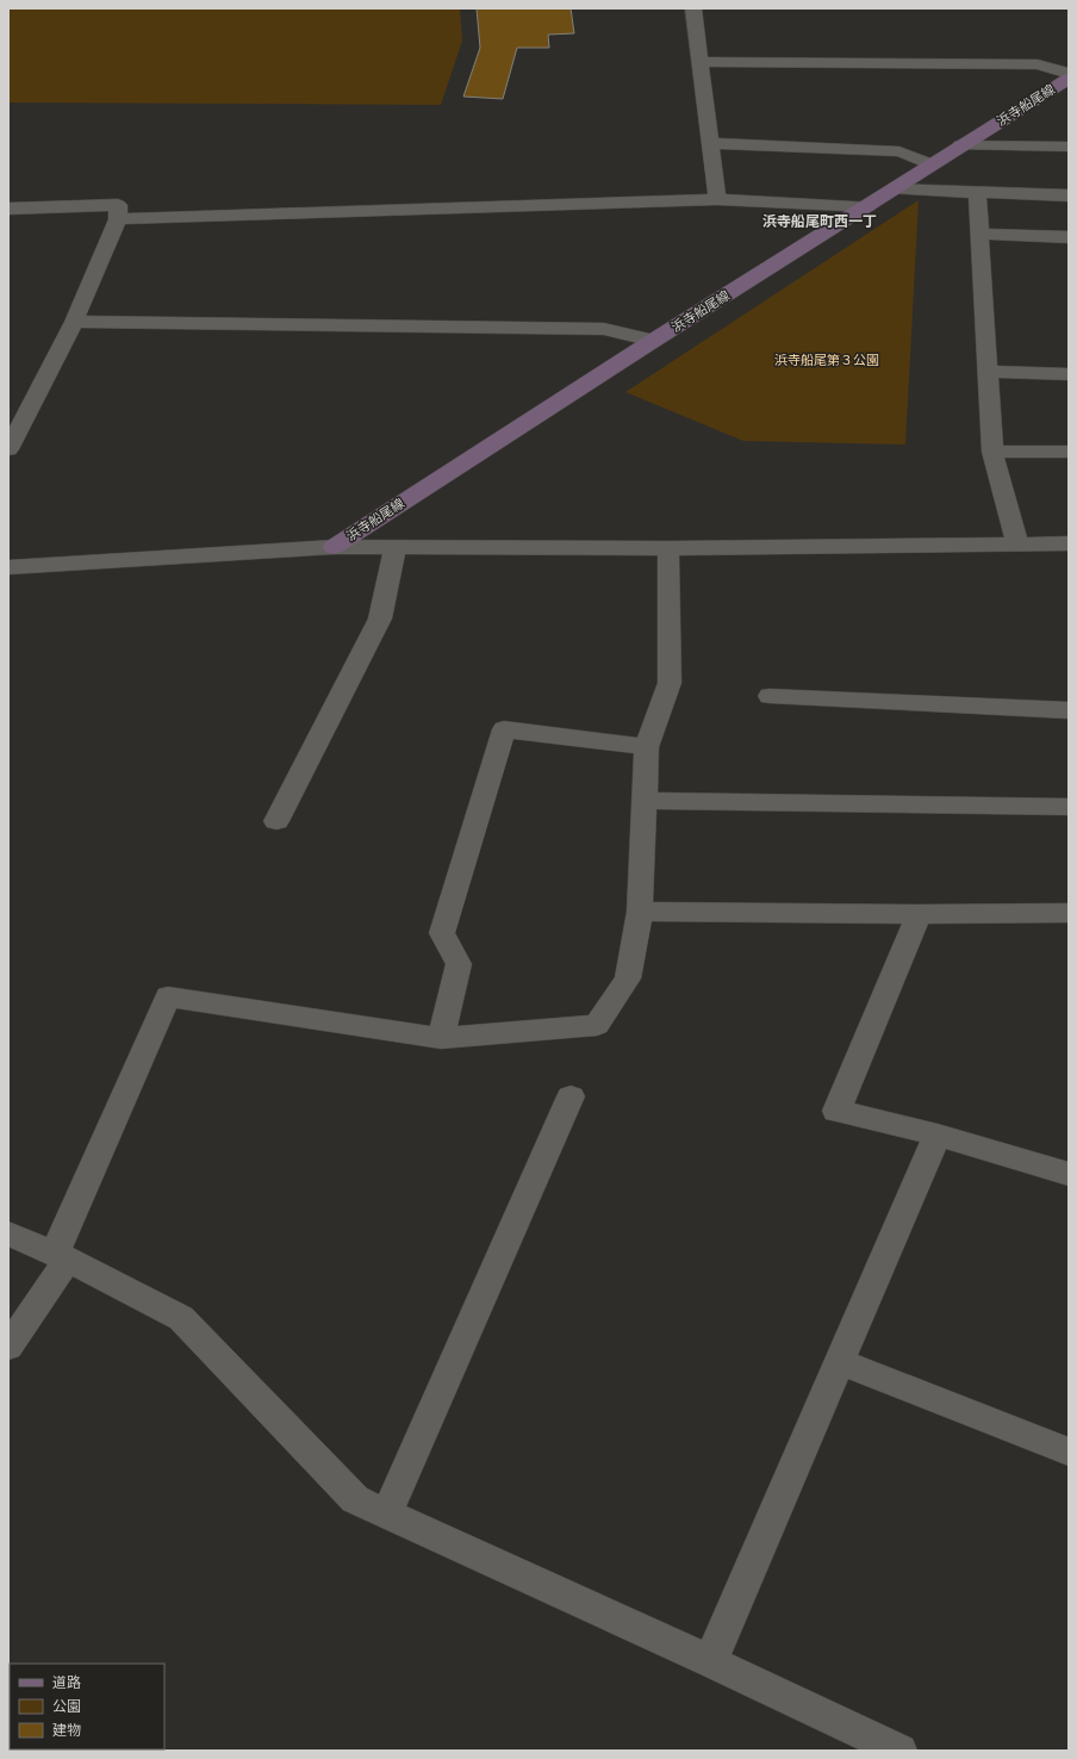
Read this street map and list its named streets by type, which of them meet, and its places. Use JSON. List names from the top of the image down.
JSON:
{
  "streets": {
    "street": ["浜寺船尾線"]
  },
  "districts": ["浜寺船尾町西一丁"],
  "parks": ["浜寺船尾第３公園"],
  "legend": ["道路", "公園", "建物"]
}
